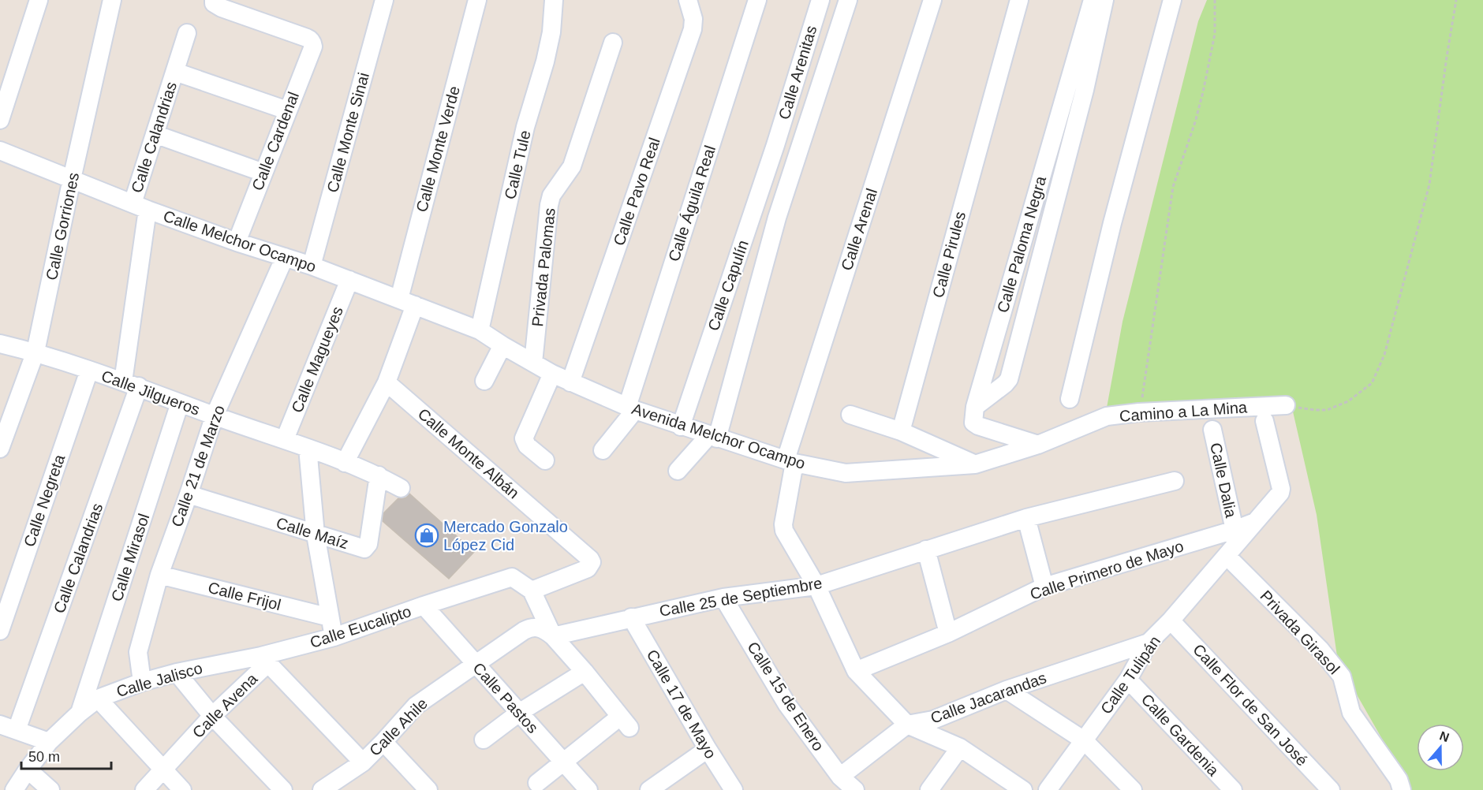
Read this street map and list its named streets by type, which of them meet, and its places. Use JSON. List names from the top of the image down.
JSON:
{
  "streets": {
    "street": [
      "Calle Arenitas",
      "Calle Monte Sinai",
      "Calle Calandrias",
      "Calle Cardenal",
      "Calle Monte Verde",
      "Calle Tule",
      "Calle Pavo Real",
      "Calle Águila Real",
      "Calle Gorriones",
      "Calle Arenal",
      "Calle Melchor Ocampo",
      "Calle Paloma Negra",
      "Calle Pirules",
      "Privada Palomas",
      "Calle Capulín",
      "Calle Magueyes",
      "Calle Jilgueros",
      "Camino a La Mina",
      "Avenida Melchor Ocampo",
      "Calle Monte Albán",
      "Calle 21 de Marzo",
      "Calle Dalia",
      "Calle Negreta",
      "Calle Maíz",
      "Calle Mirasol",
      "Calle Primero de Mayo",
      "Calle Frijol",
      "Calle 25 de Septiembre",
      "Calle Eucalipto",
      "Privada Girasol",
      "Calle Tulipán",
      "Calle Jalisco",
      "Calle 15 de Enero",
      "Calle Pastos",
      "Calle Jacarandas",
      "Calle 17 de Mayo",
      "Calle Flor de San José",
      "Calle Avena",
      "Calle Ahile",
      "Calle Gardenia"
    ]
  },
  "crossings": [
    ["Calle Arenitas", "Calle Capulín"],
    ["Calle Monte Sinai", "Calle Melchor Ocampo"],
    ["Calle Calandrias", "Calle Melchor Ocampo"],
    ["Calle Calandrias", "Calle Jilgueros"],
    ["Calle Cardenal", "Calle Melchor Ocampo"],
    ["Calle Monte Verde", "Calle Melchor Ocampo"],
    ["Calle Monte Verde", "Calle Jilgueros"],
    ["Calle Monte Verde", "Calle Monte Albán"],
    ["Calle Tule", "Calle Melchor Ocampo"],
    ["Calle Tule", "Avenida Melchor Ocampo"],
    ["Calle Pavo Real", "Avenida Melchor Ocampo"],
    ["Calle Águila Real", "Avenida Melchor Ocampo"],
    ["Calle Gorriones", "Calle Melchor Ocampo"],
    ["Calle Gorriones", "Calle Jilgueros"],
    ["Calle Arenal", "Avenida Melchor Ocampo"],
    ["Calle Arenal", "Calle Primero de Mayo"],
    ["Calle Arenal", "Calle 25 de Septiembre"],
    ["Calle Arenal", "Calle Jacarandas"],
    ["Calle Melchor Ocampo", "Calle Magueyes"],
    ["Calle Melchor Ocampo", "Avenida Melchor Ocampo"],
    ["Calle Melchor Ocampo", "Calle 21 de Marzo"],
    ["Privada Palomas", "Avenida Melchor Ocampo"],
    ["Calle Capulín", "Avenida Melchor Ocampo"],
    ["Calle Magueyes", "Calle Jilgueros"],
    ["Calle Jilgueros", "Calle 21 de Marzo"],
    ["Calle Jilgueros", "Calle Negreta"],
    ["Calle Jilgueros", "Calle Maíz"],
    ["Calle Jilgueros", "Calle Mirasol"],
    ["Camino a La Mina", "Avenida Melchor Ocampo"],
    ["Calle Monte Albán", "Calle Eucalipto"],
    ["Calle 21 de Marzo", "Calle Maíz"],
    ["Calle 21 de Marzo", "Calle Frijol"],
    ["Calle 21 de Marzo", "Calle Jalisco"],
    ["Calle Dalia", "Calle Primero de Mayo"],
    ["Calle Mirasol", "Calle Jalisco"],
    ["Calle Primero de Mayo", "Calle Tulipán"],
    ["Calle 25 de Septiembre", "Calle 15 de Enero"],
    ["Calle 25 de Septiembre", "Calle 17 de Mayo"],
    ["Calle 25 de Septiembre", "Calle Ahile"],
    ["Calle Eucalipto", "Calle Jalisco"],
    ["Calle Eucalipto", "Calle Pastos"],
    ["Calle Eucalipto", "Calle Avena"],
    ["Privada Girasol", "Calle Tulipán"],
    ["Calle Tulipán", "Calle Jacarandas"],
    ["Calle Tulipán", "Calle Flor de San José"],
    ["Calle Tulipán", "Calle Gardenia"],
    ["Calle Jalisco", "Calle Avena"],
    ["Calle 15 de Enero", "Calle Jacarandas"],
    ["Calle Pastos", "Calle Ahile"]
  ],
  "places": {
    "shop": ["Mercado Gonzalo López Cid"]
  },
  "scale_bar": "50 m",
  "north": "top"
}
